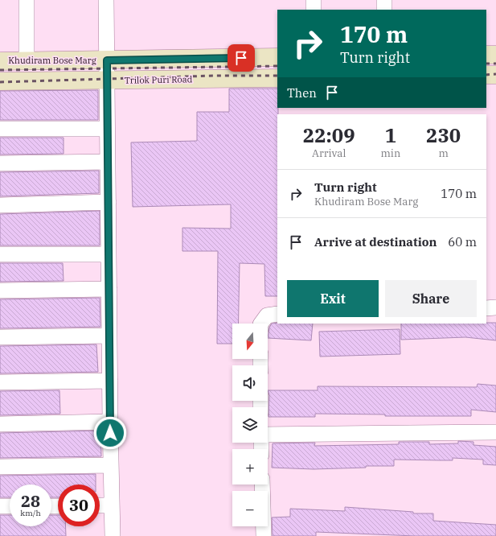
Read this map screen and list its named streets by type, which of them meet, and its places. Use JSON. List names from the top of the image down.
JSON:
{
  "streets": {
    "street": ["Khudiram Bose Marg", "Trilok Puri Road"]
  },
  "north": "bottom",
  "page": {
    "turn": ["170 m", "Turn right"],
    "then": "Then",
    "eta": [
      "22:09",
      "Arrival",
      "1",
      "min",
      "230",
      "m"
    ],
    "list": [
      {
        "name": "Turn right",
        "note": "Khudiram Bose Marg",
        "value": "170 m"
      },
      {
        "name": "Arrive at destination",
        "value": "60 m"
      }
    ],
    "buttons": ["Exit", "Share"],
    "map_buttons": ["+", "−"],
    "speed": "28 km/h",
    "limit": "30"
  }
}
